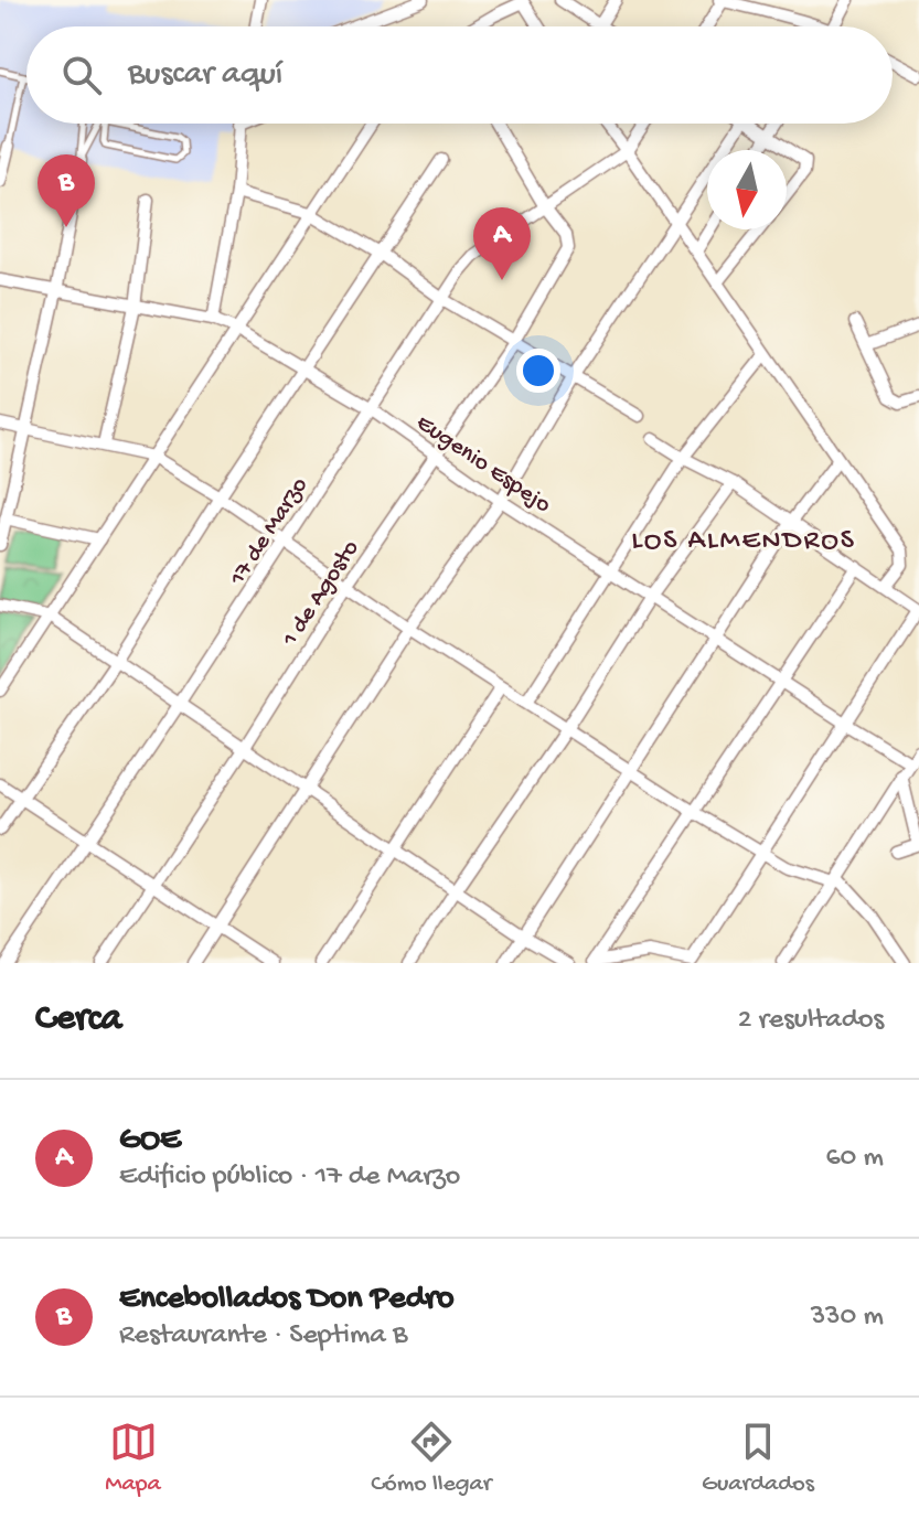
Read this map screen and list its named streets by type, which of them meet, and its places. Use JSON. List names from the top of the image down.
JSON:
{
  "streets": {
    "street": ["Eugenio Espejo", "17 de Marzo", "1 de Agosto"]
  },
  "crossings": [
    ["Eugenio Espejo", "17 de Marzo"],
    ["Eugenio Espejo", "1 de Agosto"],
    ["17 de Marzo", "1 de Agosto"]
  ],
  "districts": ["LOS ALMENDROS"],
  "north": "bottom",
  "page": {
    "search": "Buscar aquí",
    "pins": ["B", "A"],
    "heading": ["Cerca", "2 resultados"],
    "list": [
      {
        "mark": "A",
        "name": "GOE",
        "note": "Edificio público · 17 de Marzo",
        "value": "60 m"
      },
      {
        "mark": "B",
        "name": "Encebollados Don Pedro",
        "note": "Restaurante · Septima B",
        "value": "330 m"
      }
    ],
    "nav": ["Mapa", "Cómo llegar", "Guardados"]
  }
}
